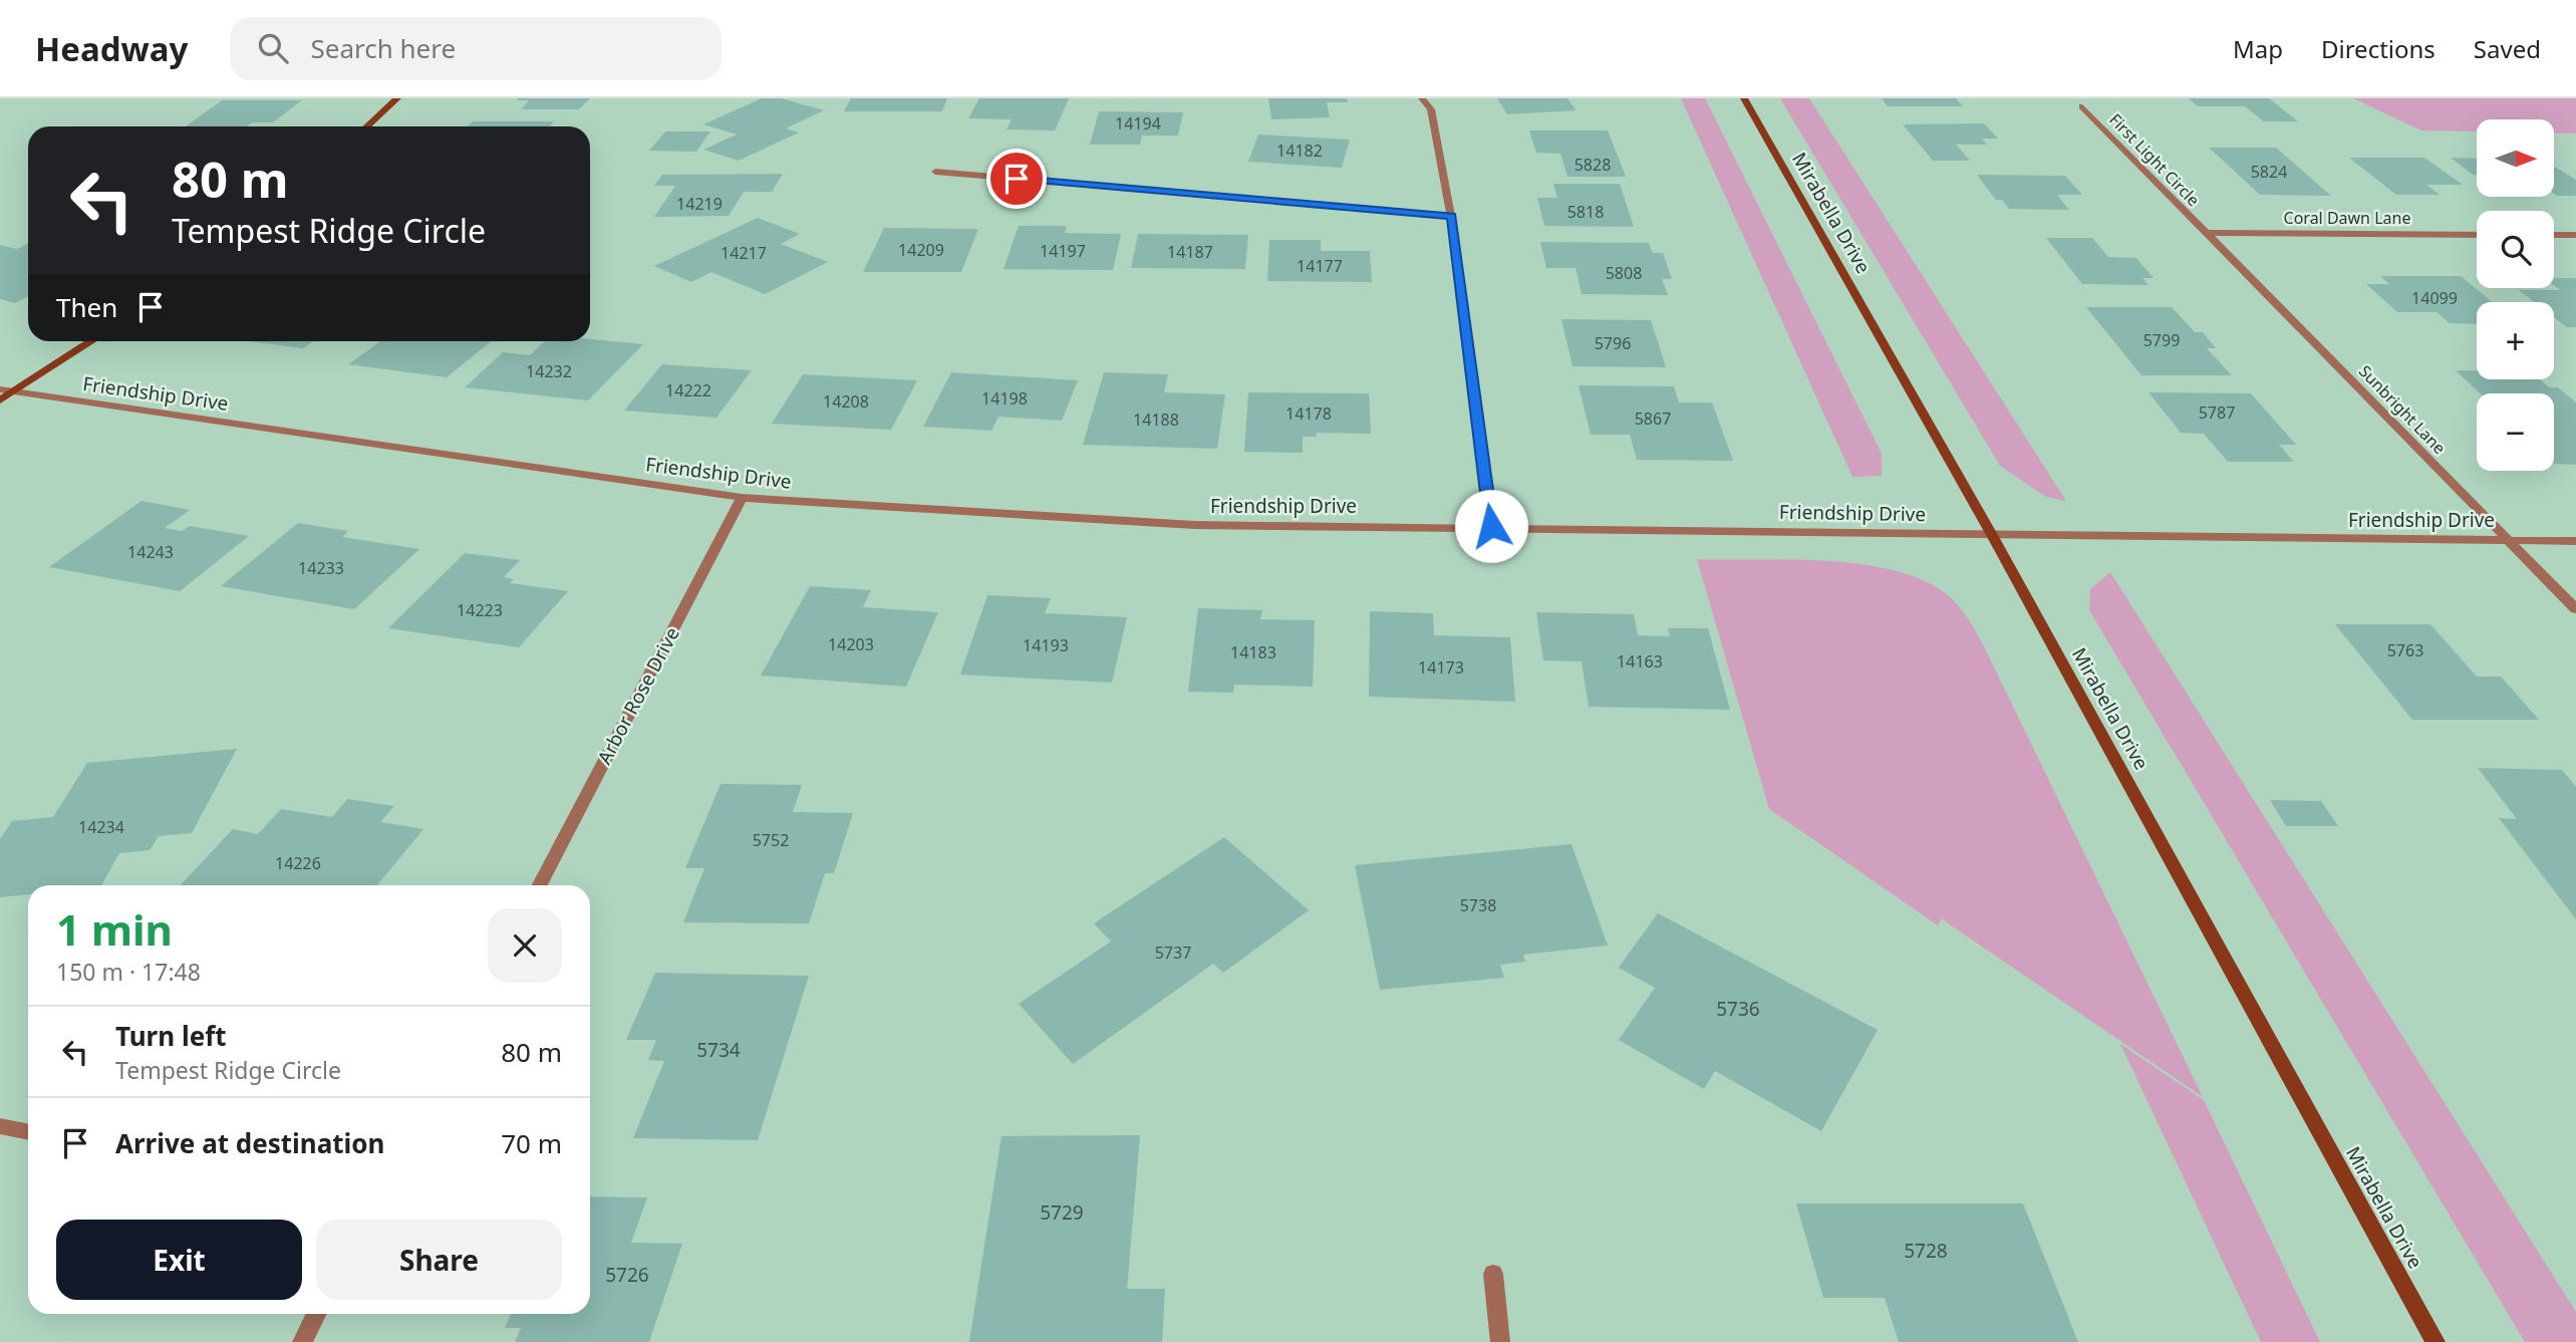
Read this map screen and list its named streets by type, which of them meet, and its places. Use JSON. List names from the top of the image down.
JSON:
{
  "streets": {
    "street": [
      "First Light Circle",
      "Mirabella Drive",
      "Coral Dawn Lane",
      "Friendship Drive",
      "Sunbright Lane",
      "Arbor Rose Drive"
    ]
  },
  "crossings": [
    ["First Light Circle", "Coral Dawn Lane"],
    ["First Light Circle", "Sunbright Lane"],
    ["Mirabella Drive", "Friendship Drive"],
    ["Coral Dawn Lane", "Sunbright Lane"],
    ["Friendship Drive", "Sunbright Lane"],
    ["Friendship Drive", "Arbor Rose Drive"]
  ],
  "house_numbers": [
    "14194",
    "14182",
    "5828",
    "5824",
    "14219",
    "5818",
    "14209",
    "14197",
    "14187",
    "14217",
    "14177",
    "5808",
    "14099",
    "5799",
    "5796",
    "14232",
    "14222",
    "14198",
    "14208",
    "5787",
    "14178",
    "5867",
    "14188",
    "14243",
    "14233",
    "14223",
    "14203",
    "14193",
    "5763",
    "14183",
    "14163",
    "14173",
    "14234",
    "5752",
    "14226",
    "5738",
    "5737",
    "5736",
    "5734",
    "5729",
    "5728",
    "5726"
  ],
  "north": "right",
  "page": {
    "header": "Headway",
    "search": "Search here",
    "nav": ["Map", "Directions", "Saved"],
    "map_buttons": ["+", "−"],
    "turn": ["80 m", "Tempest Ridge Circle"],
    "then": "Then",
    "heading": ["1 min", "150 m · 17:48"],
    "list": [
      {
        "name": "Turn left",
        "note": "Tempest Ridge Circle",
        "value": "80 m"
      },
      {
        "name": "Arrive at destination",
        "value": "70 m"
      }
    ],
    "buttons": ["Exit", "Share"]
  }
}
